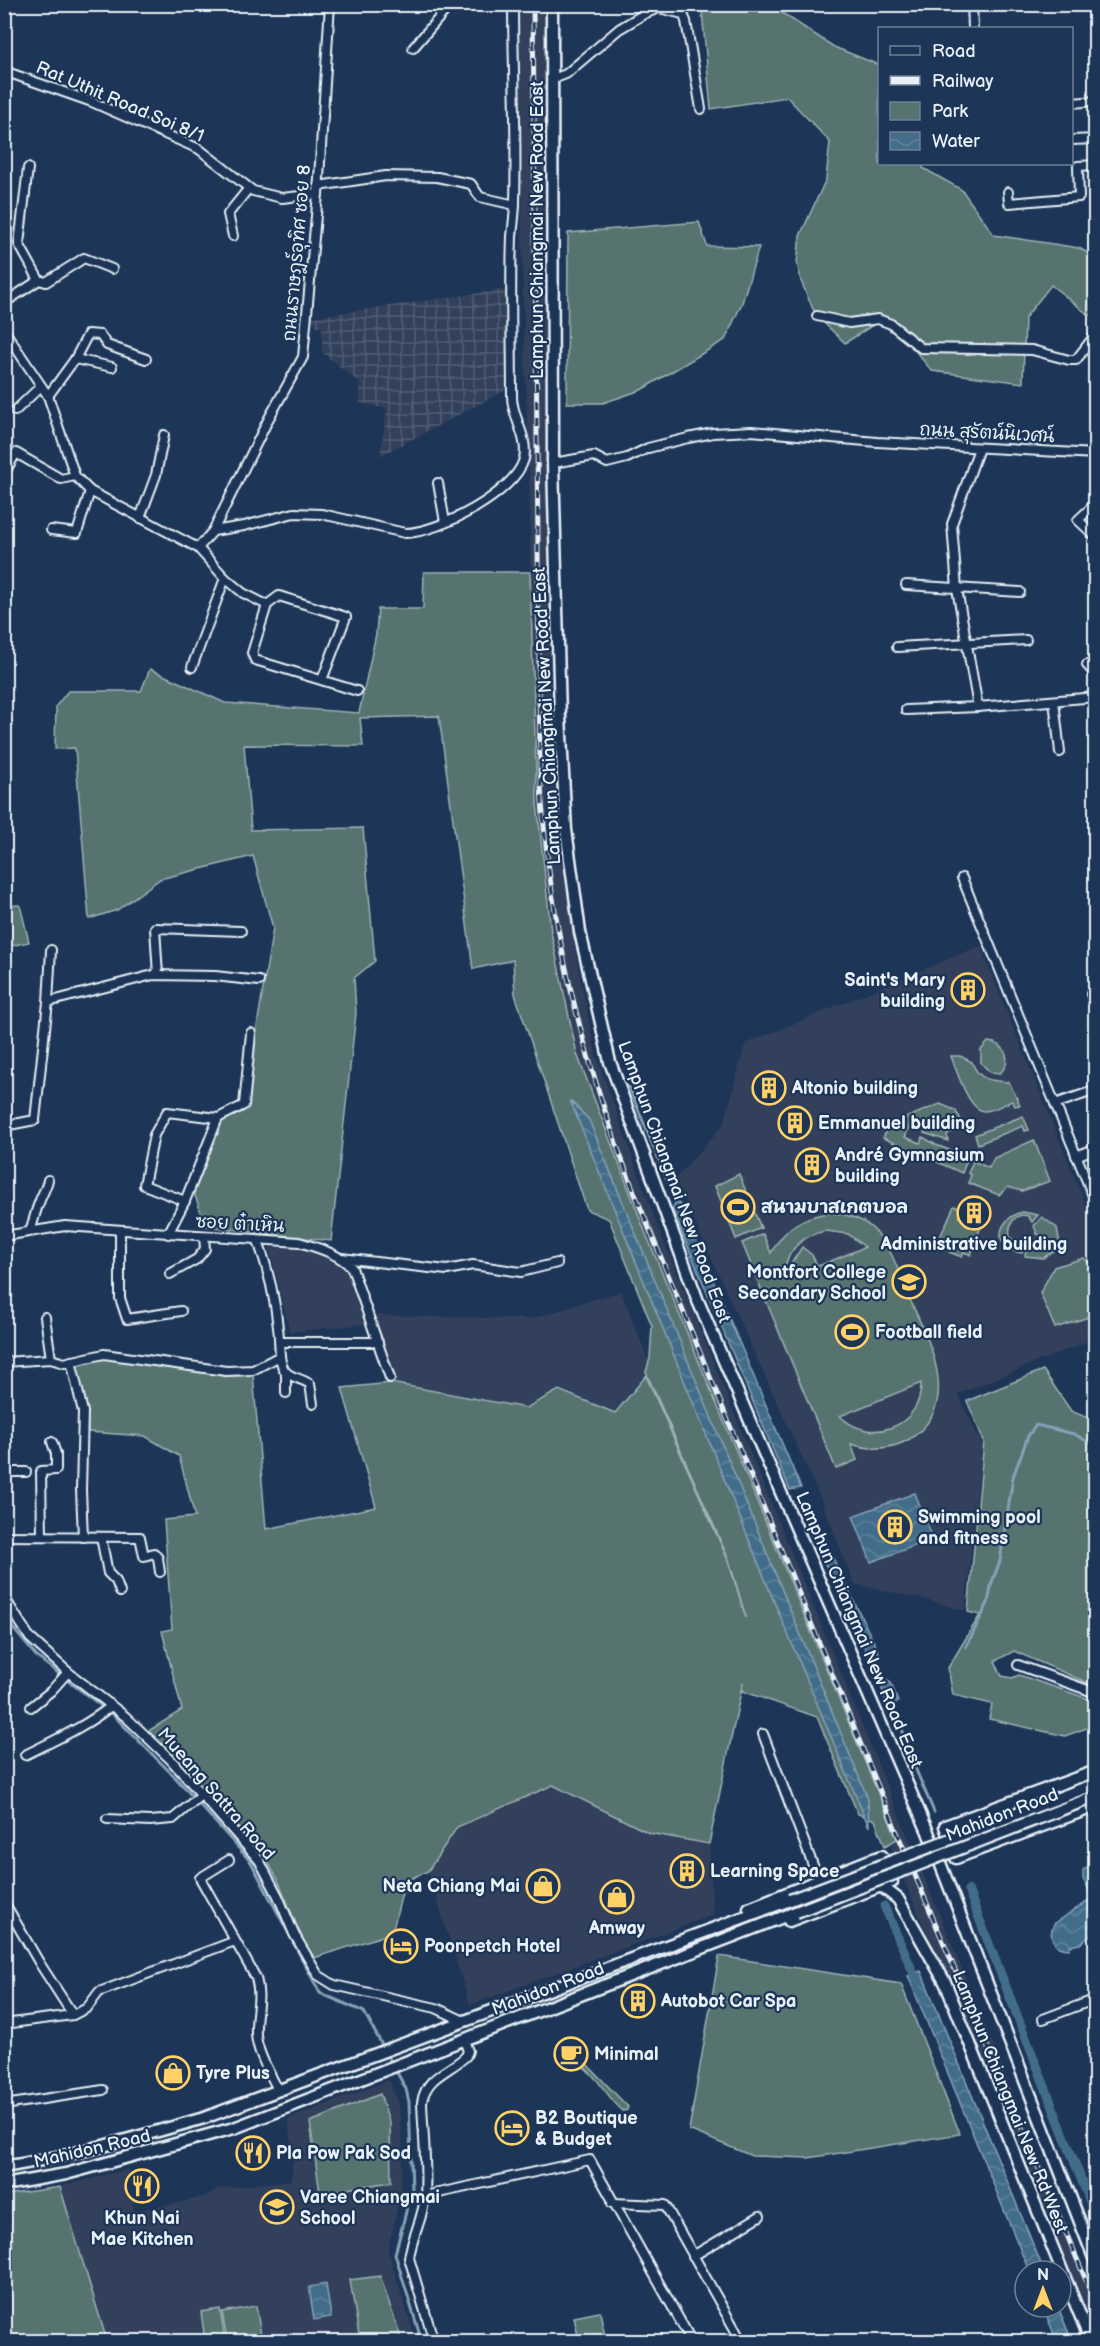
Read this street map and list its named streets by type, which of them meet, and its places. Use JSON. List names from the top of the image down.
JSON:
{
  "streets": {
    "main road": ["Lamphun Chiangmai New Road East", "Mahidon Road", "Lamphun Chiangmai New Rd West"],
    "street": [
      "Rat Uthit Road Soi 8/1",
      "ถนนราษฎร์อุทิศ ซอย 8",
      "ถนน สุรัตน์นิเวศน์",
      "ซอย ต๋าเหิน",
      "Mueang Sattra Road"
    ]
  },
  "crossings": [
    ["Rat Uthit Road Soi 8/1", "ถนนราษฎร์อุทิศ ซอย 8"],
    ["Lamphun Chiangmai New Road East", "ถนน สุรัตน์นิเวศน์"],
    ["Mueang Sattra Road", "Mahidon Road"]
  ],
  "places": {
    "building": [
      "Saint's Mary building",
      "Altonio building",
      "Emmanuel building",
      "André Gymnasium building",
      "Administrative building",
      "Swimming pool and fitness",
      "Learning Space",
      "Autobot Car Spa"
    ],
    "sports": ["สนามบาสเกตบอล", "Football field"],
    "school or university": ["Montfort College Secondary School", "Varee Chiangmai School"],
    "shop": ["Neta Chiang Mai", "Amway", "Tyre Plus"],
    "hotel": ["Poonpetch Hotel", "B2 Boutique & Budget"],
    "cafe": ["Minimal"],
    "restaurant": ["Pla Pow Pak Sod", "Khun Nai Mae Kitchen"]
  },
  "legend": [
    "Road",
    "Railway",
    "Park",
    "Water"
  ],
  "north": "top"
}
